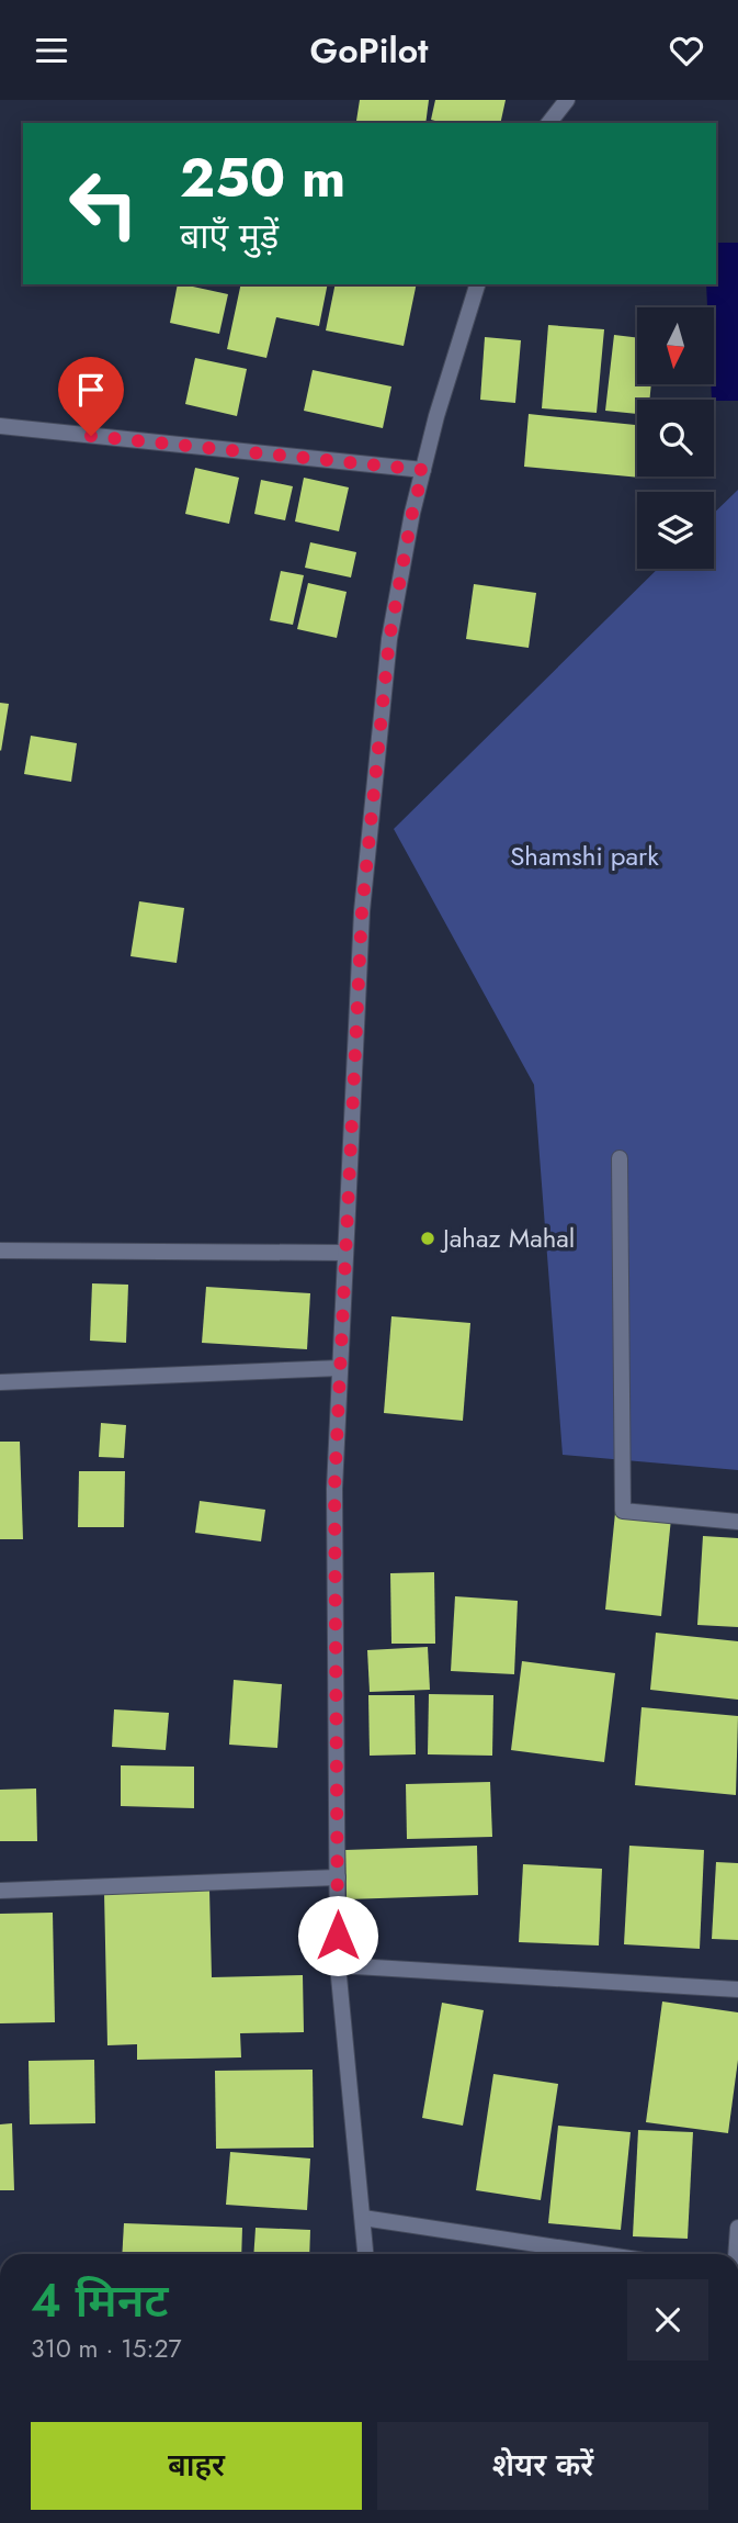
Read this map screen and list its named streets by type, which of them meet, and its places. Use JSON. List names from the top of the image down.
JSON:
{
  "parks": ["Shamshi park"],
  "places": ["Jahaz Mahal"],
  "north": "bottom",
  "page": {
    "header": "GoPilot",
    "turn": ["250 m", "बाएँ मुड़ें"],
    "heading": ["4 मिनट", "310 m · 15:27"],
    "buttons": ["बाहर", "शेयर करें"]
  }
}
